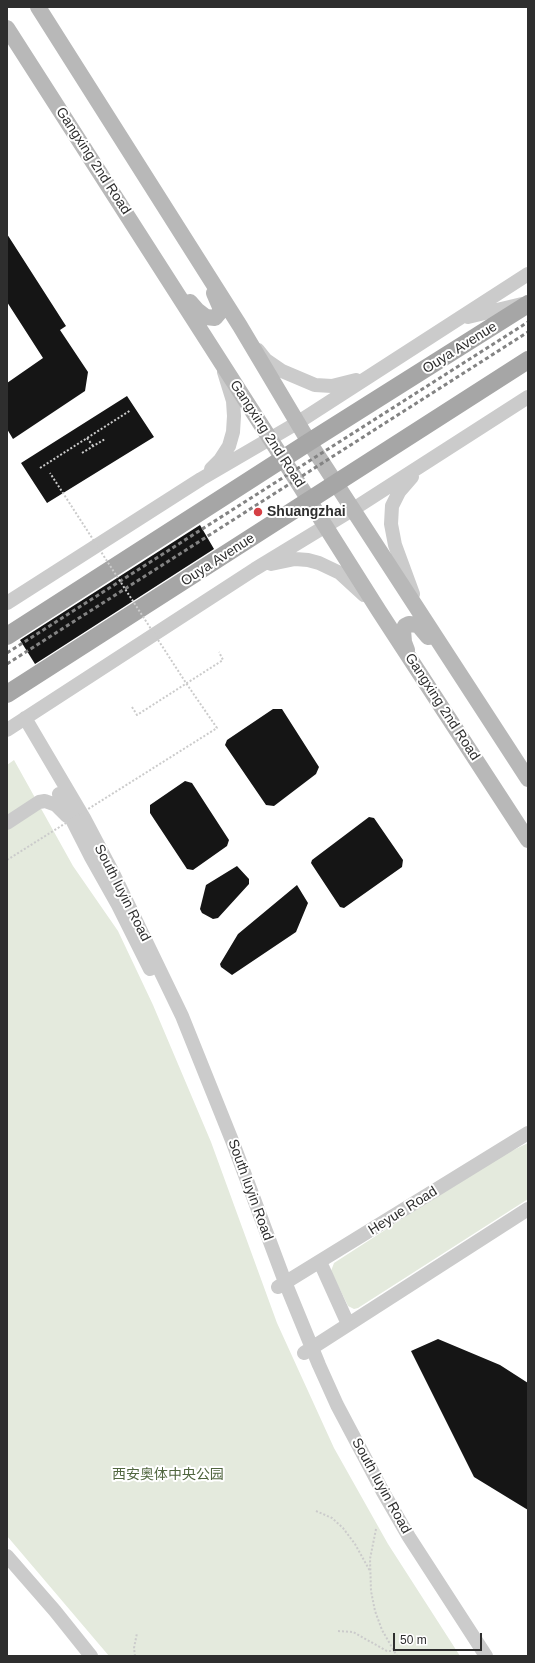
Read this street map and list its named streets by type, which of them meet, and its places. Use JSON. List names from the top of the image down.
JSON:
{
  "streets": {
    "main road": ["Gangxing 2nd Road", "Ouya Avenue"],
    "street": ["South luyin Road", "Heyue Road"]
  },
  "crossings": [
    ["Gangxing 2nd Road", "Ouya Avenue"],
    ["Ouya Avenue", "South luyin Road"],
    ["South luyin Road", "Heyue Road"]
  ],
  "parks": ["西安奥体中央公园"],
  "places": ["Shuangzhai"],
  "scale_bar": "50 m"
}
